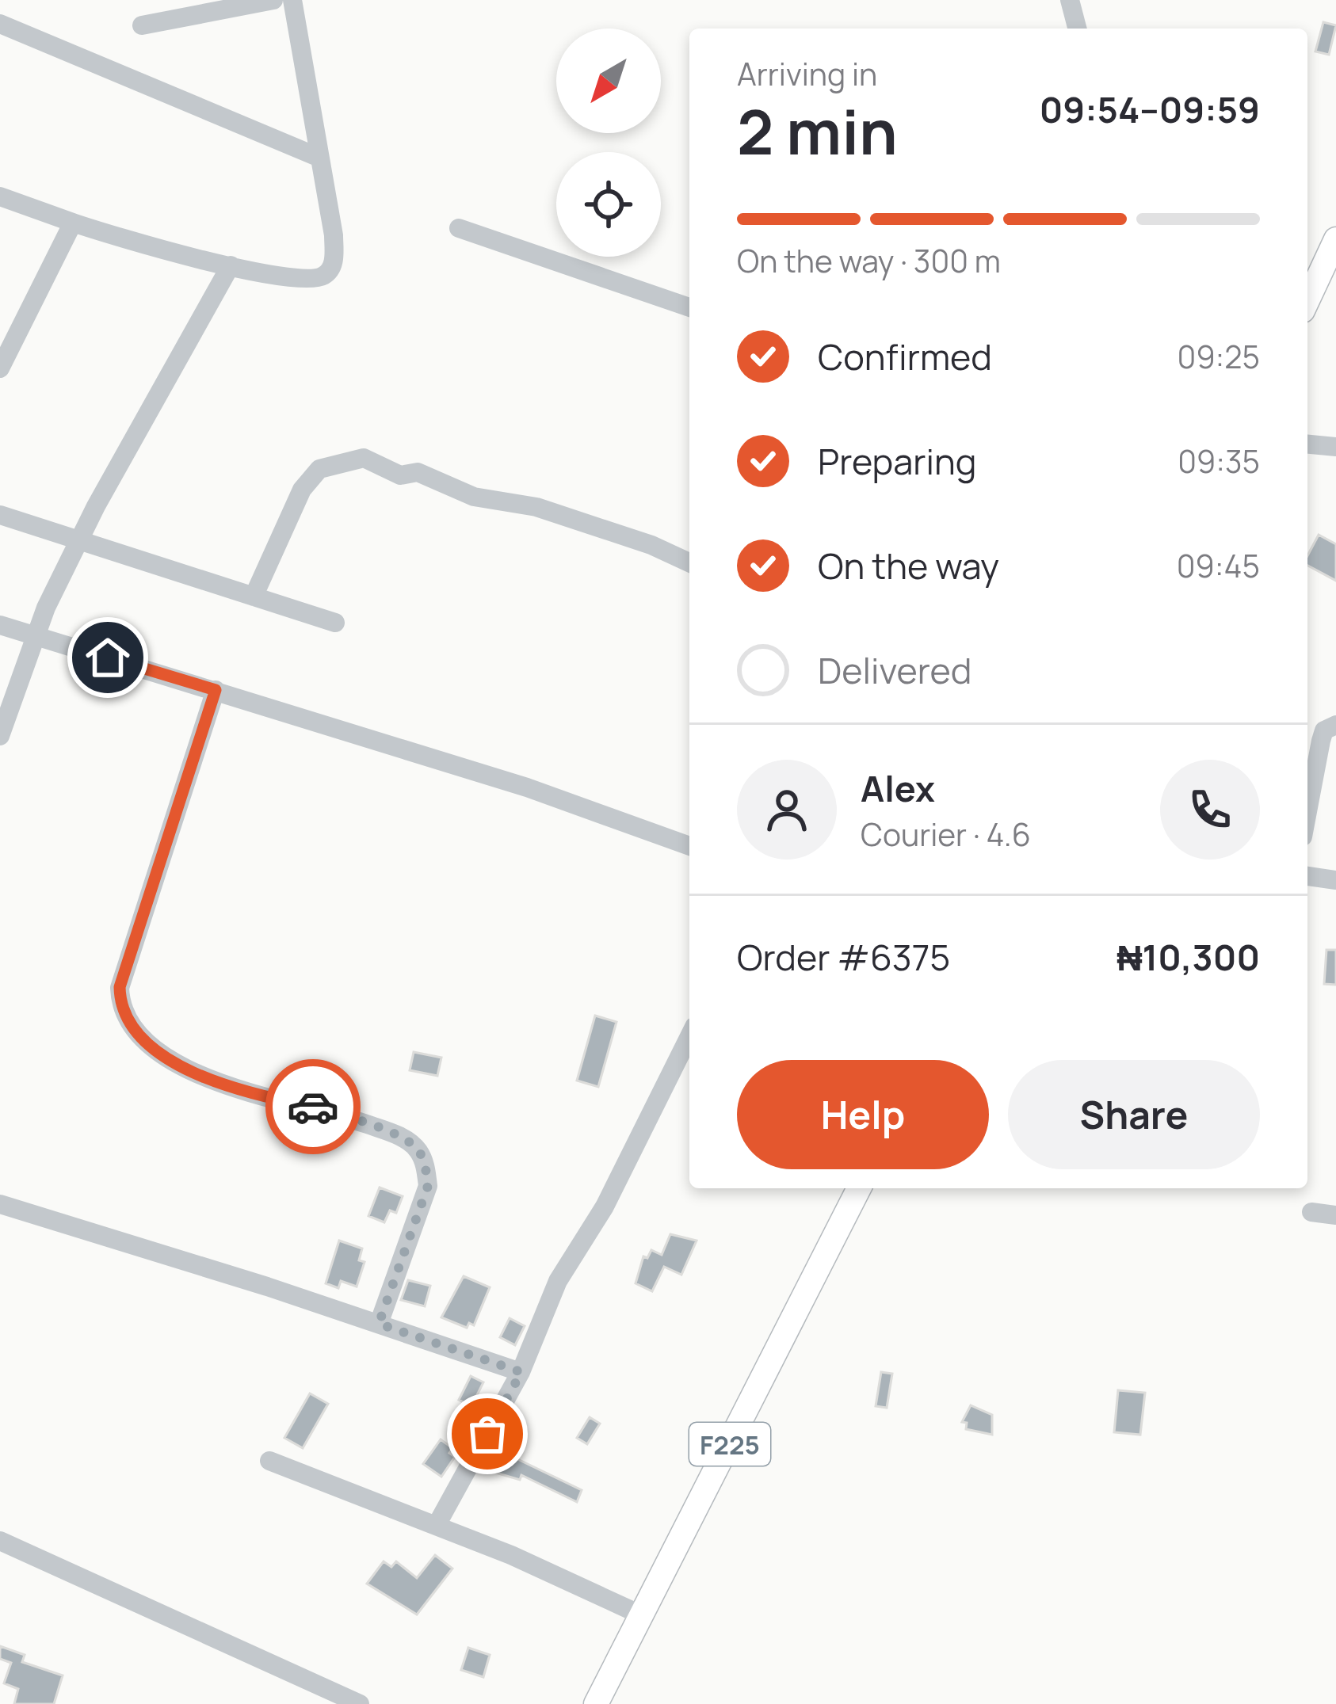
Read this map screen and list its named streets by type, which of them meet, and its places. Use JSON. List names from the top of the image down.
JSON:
{
  "streets": {
    "main road": ["F225"]
  },
  "north": "bottom left",
  "page": {
    "heading": ["2 min", "Arriving in", "09:54–09:59"],
    "panel": [
      "Alex",
      "Courier · 4.6",
      "Order #6375",
      "₦10,300"
    ],
    "bar": "On the way · 300 m",
    "list": [
      ["Confirmed", "09:25"],
      ["Preparing", "09:35"],
      ["On the way", "09:45"],
      "Delivered"
    ],
    "buttons": ["Help", "Share"]
  }
}
